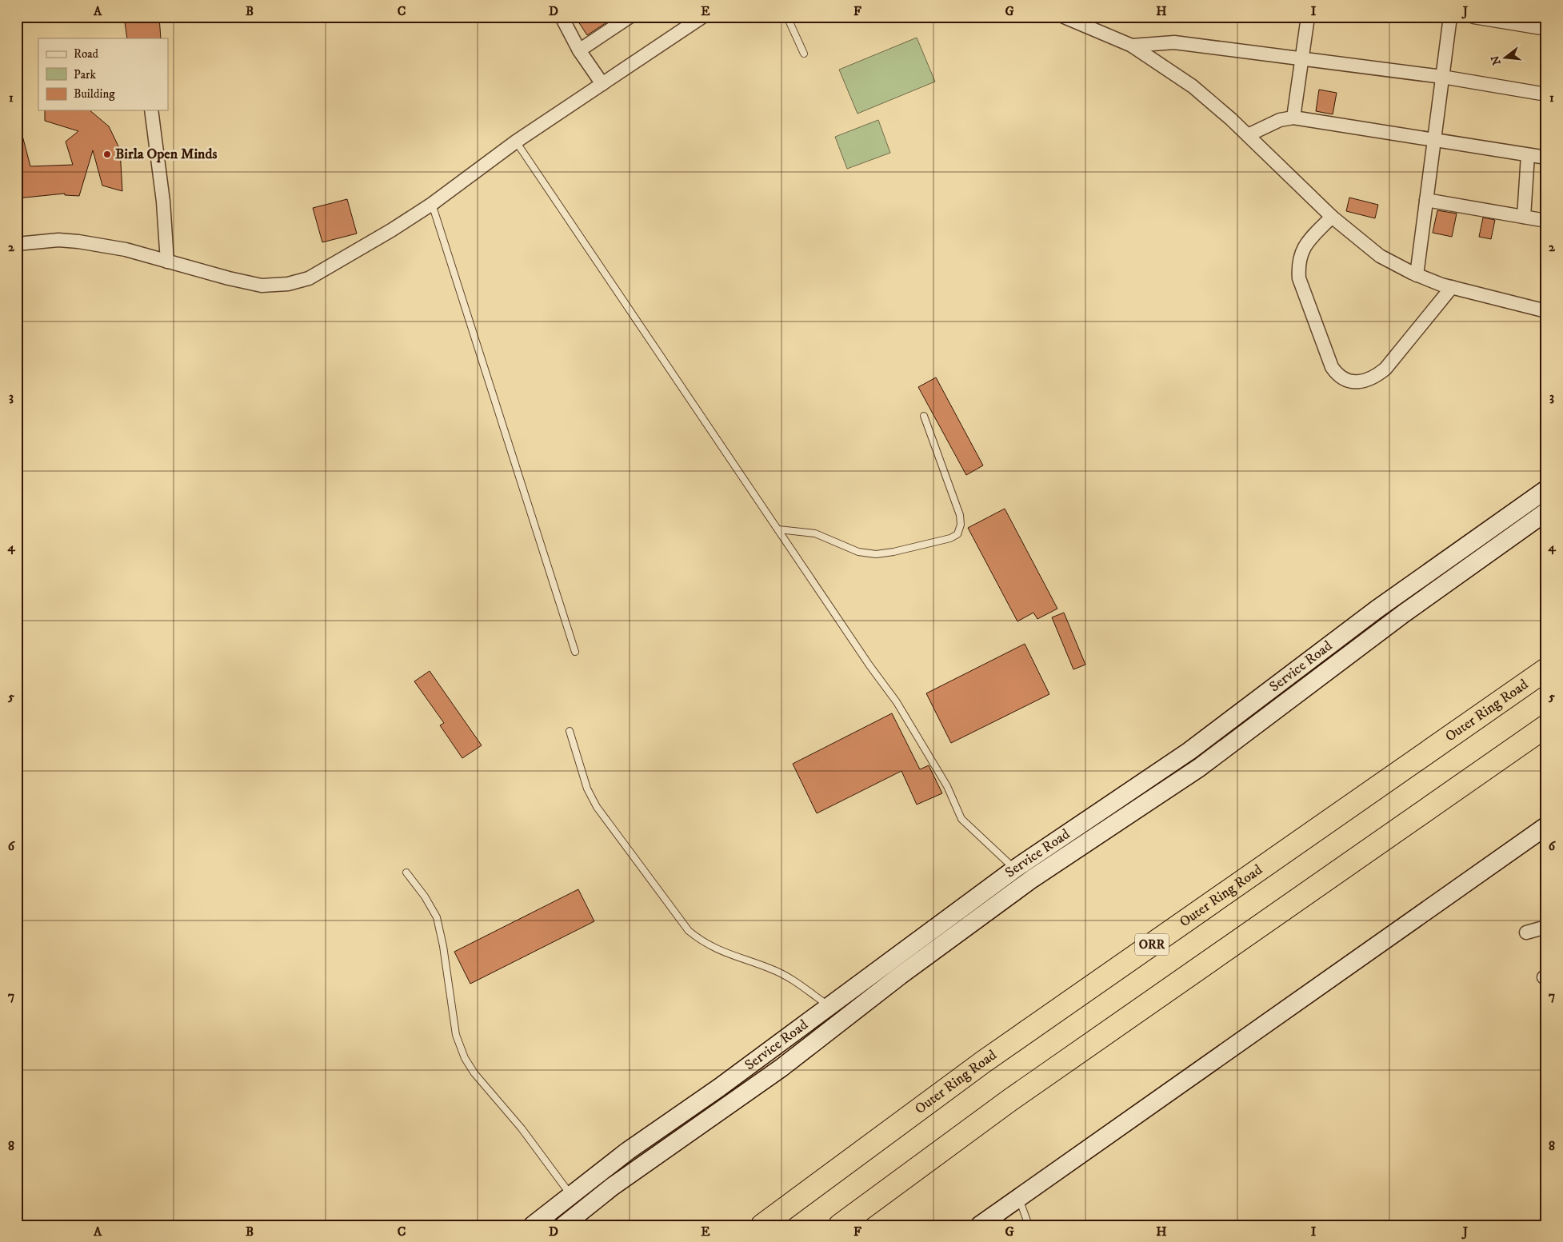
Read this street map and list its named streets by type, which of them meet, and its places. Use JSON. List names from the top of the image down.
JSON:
{
  "streets": {
    "highway": ["Outer Ring Road", "ORR"],
    "main road": ["Service Road"]
  },
  "places": ["Birla Open Minds"],
  "legend": ["Road", "Park", "Building"],
  "north": "left",
  "grid": {
    "columns": [
      "A",
      "B",
      "C",
      "D",
      "E",
      "F",
      "G",
      "H",
      "I",
      "J"
    ],
    "rows": [
      "1",
      "2",
      "3",
      "4",
      "5",
      "6",
      "7",
      "8"
    ]
  }
}
